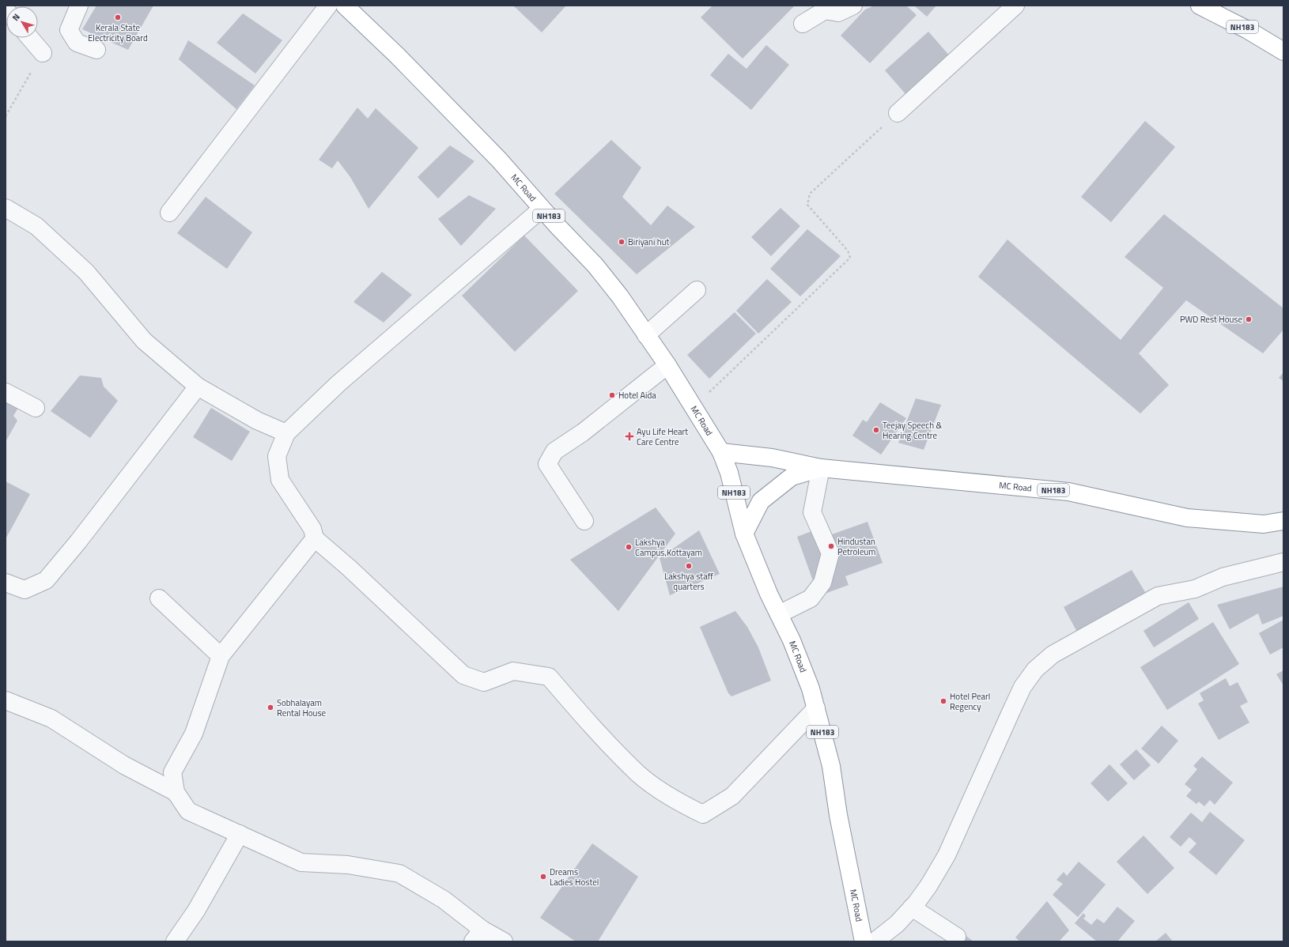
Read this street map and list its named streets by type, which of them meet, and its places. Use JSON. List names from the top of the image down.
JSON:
{
  "streets": {
    "highway": ["NH183", "MC Road"]
  },
  "crossings": [
    ["NH183", "MC Road"]
  ],
  "places": {
    "other": [
      "Kerala State Electricity Board",
      "Biriyani hut",
      "PWD Rest House",
      "Hotel Aida",
      "Teejay Speech & Hearing Centre",
      "Hindustan Petroleum",
      "Lakshya Campus,Kottayam",
      "Lakshya staff quarters",
      "Hotel Pearl Regency",
      "Sobhalayam Rental House",
      "Dreams Ladies Hostel"
    ],
    "health": ["Ayu Life Heart Care Centre"]
  },
  "north": "top left"
}
